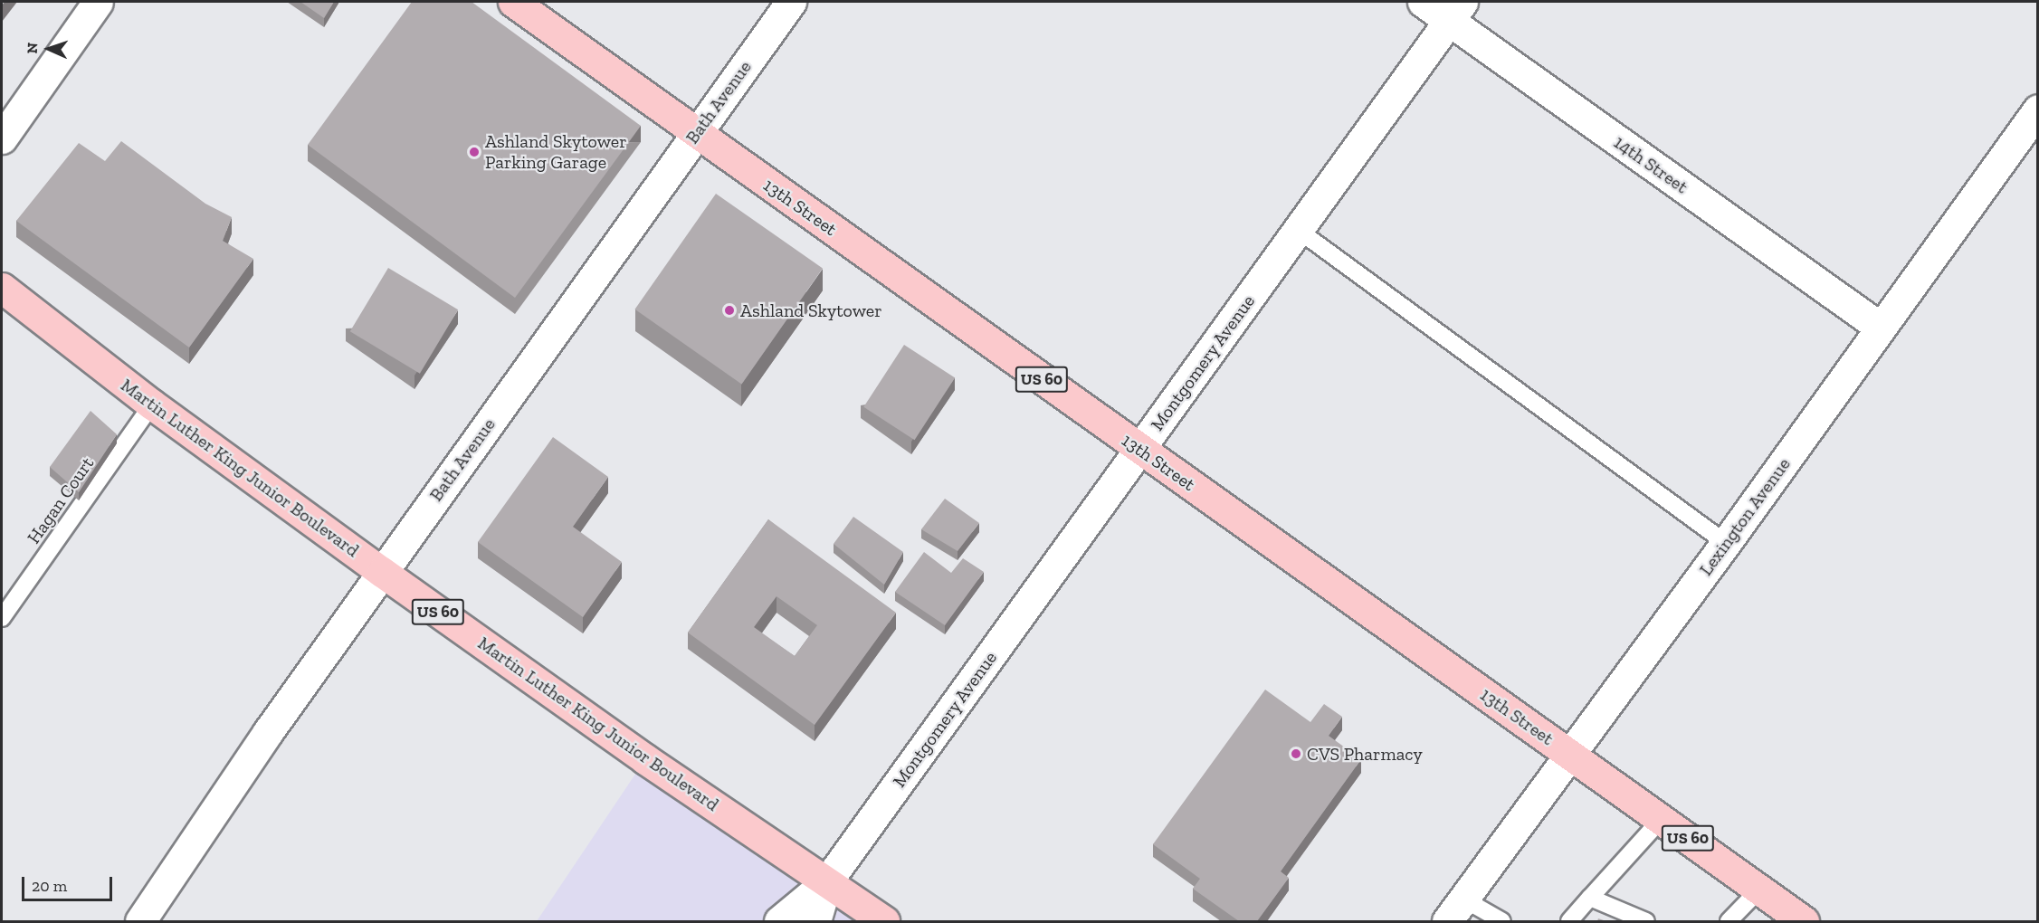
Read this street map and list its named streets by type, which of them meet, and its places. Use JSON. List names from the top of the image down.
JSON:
{
  "streets": {
    "main road": ["13th Street", "US 60", "Martin Luther King Junior Boulevard"],
    "street": [
      "Bath Avenue",
      "14th Street",
      "Montgomery Avenue",
      "Lexington Avenue"
    ],
    "lane": ["Hagan Court"]
  },
  "crossings": [
    ["Bath Avenue", "13th Street"],
    ["Bath Avenue", "Martin Luther King Junior Boulevard"],
    ["14th Street", "Montgomery Avenue"],
    ["14th Street", "Lexington Avenue"],
    ["13th Street", "Montgomery Avenue"],
    ["13th Street", "Lexington Avenue"],
    ["Montgomery Avenue", "Martin Luther King Junior Boulevard"],
    ["Martin Luther King Junior Boulevard", "Hagan Court"]
  ],
  "places": ["Ashland Skytower Parking Garage", "Ashland Skytower", "CVS Pharmacy"],
  "scale_bar": "20 m",
  "north": "left"
}
